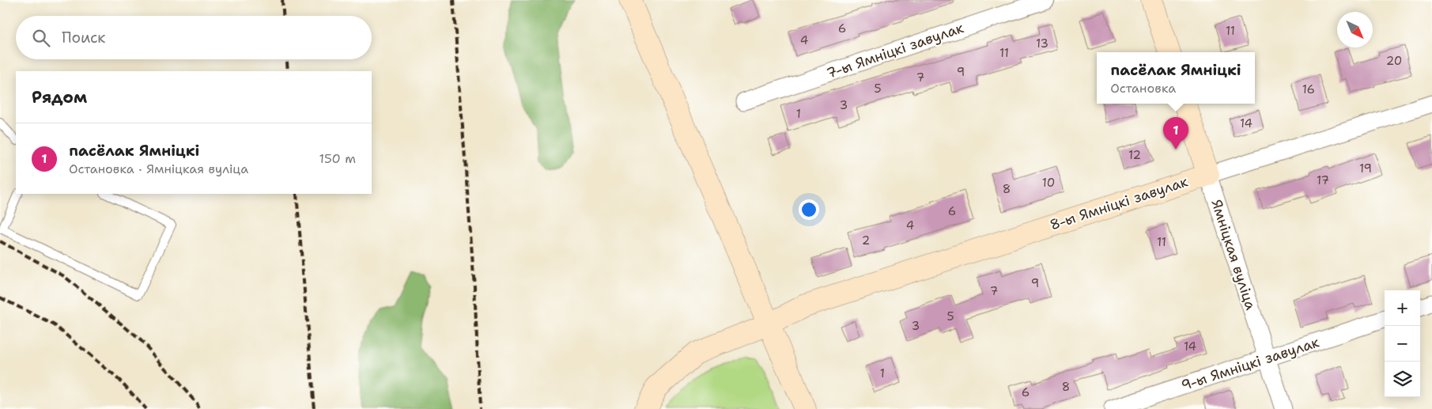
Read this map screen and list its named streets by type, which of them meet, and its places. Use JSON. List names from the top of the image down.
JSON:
{
  "streets": {
    "main road": ["8-ы Ямніцкі завулак", "Ямніцкая вуліца"],
    "street": ["7-ы Ямніцкі завулак", "9-ы Ямніцкі завулак"]
  },
  "crossings": [
    ["8-ы Ямніцкі завулак", "Ямніцкая вуліца"],
    ["Ямніцкая вуліца", "9-ы Ямніцкі завулак"]
  ],
  "house_numbers": [
    "6",
    "11",
    "4",
    "13",
    "11",
    "20",
    "9",
    "7",
    "5",
    "16",
    "3",
    "1",
    "14",
    "12",
    "19",
    "17",
    "10",
    "8",
    "6",
    "4",
    "2",
    "11",
    "9",
    "7",
    "5",
    "3",
    "14",
    "1",
    "8",
    "6"
  ],
  "north": "bottom right",
  "page": {
    "search": "Поиск",
    "popup": ["пасёлак Ямніцкі", "Остановка"],
    "heading": "Рядом",
    "pins": "1",
    "list": [
      {
        "mark": "1",
        "name": "пасёлак Ямніцкі",
        "note": "Остановка · Ямніцкая вуліца",
        "value": "150 m"
      }
    ],
    "map_buttons": ["+", "−"]
  }
}
